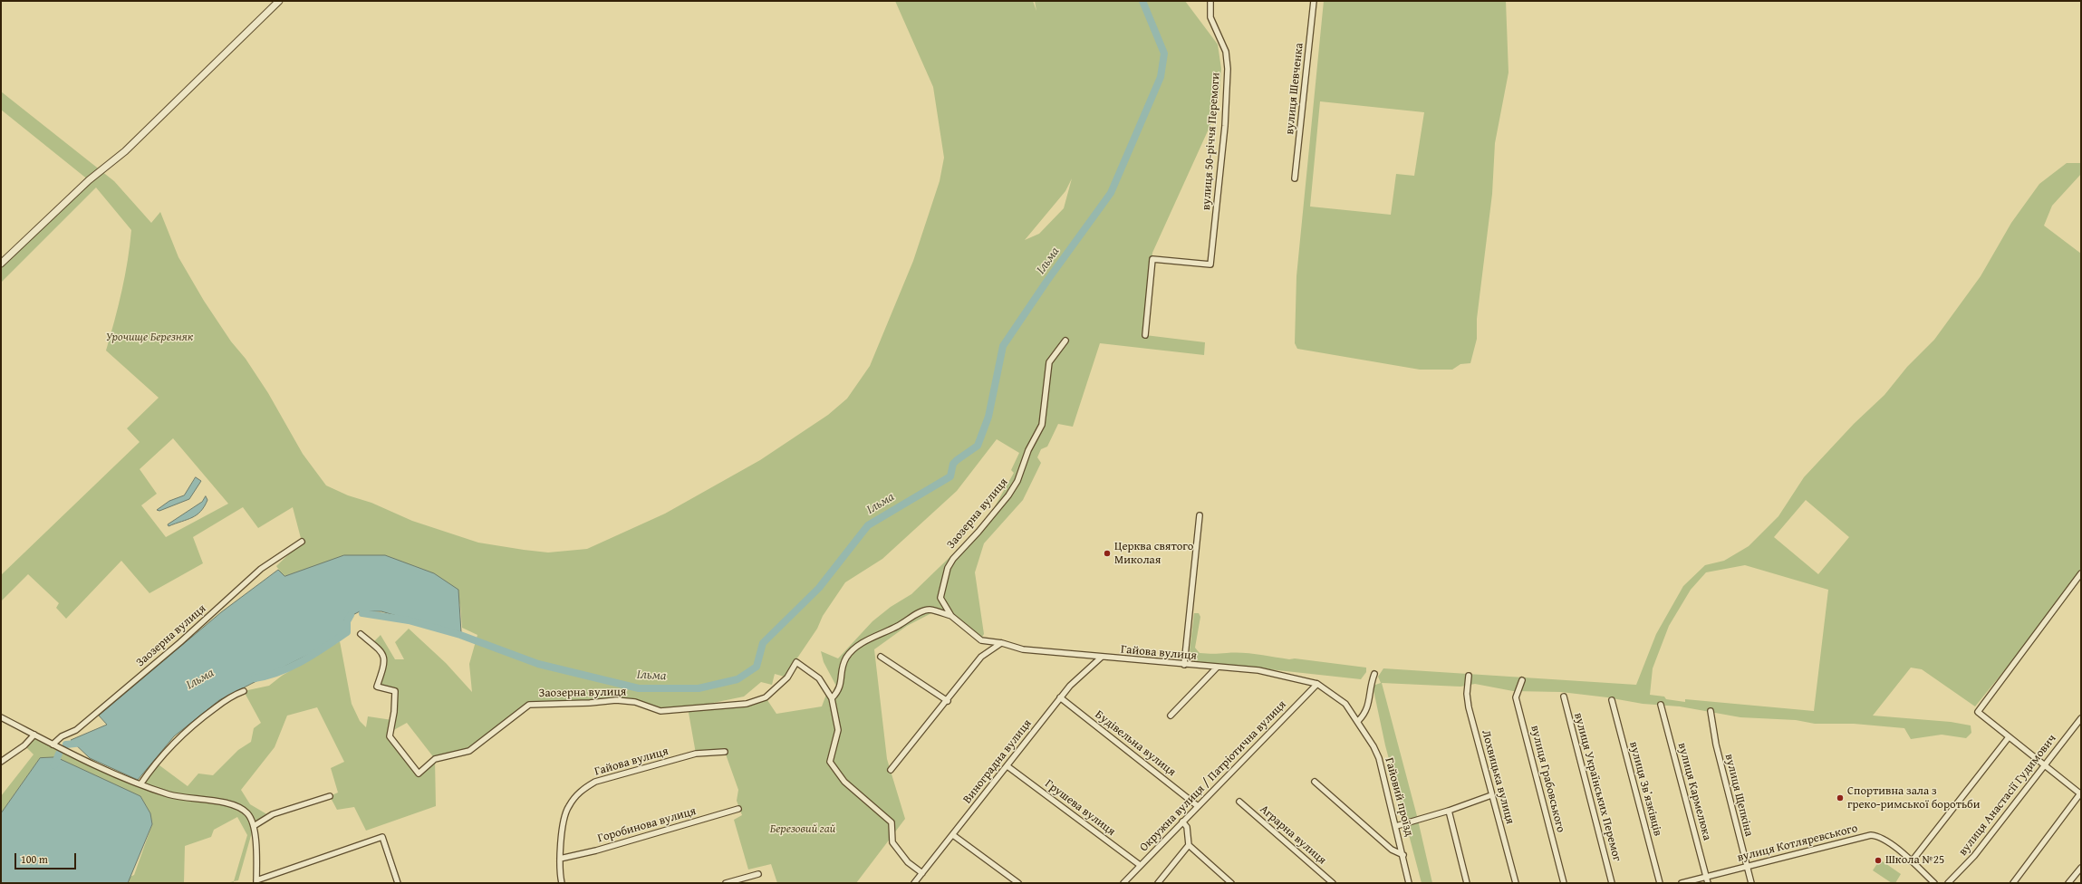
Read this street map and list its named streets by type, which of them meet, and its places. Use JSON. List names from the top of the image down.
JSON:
{
  "streets": {
    "street": [
      "вулиця Шевченка",
      "вулиця 50-річчя Перемоги",
      "Заозерна вулиця",
      "Гайова вулиця",
      "Будівельна вулиця",
      "Виноградна вулиця",
      "Окружна вулиця / Патріотична вулиця",
      "Лохвицька вулиця",
      "вулиця Грабовського",
      "вулиця Українських Перемог",
      "вулиця Звʼязківців",
      "вулиця Кармелюка",
      "вулиця Щепкіна",
      "вулиця Анастасії Гудимович",
      "Гайовий проїзд",
      "Грушева вулиця",
      "Горобинова вулиця",
      "Аграрна вулиця",
      "вулиця Котляревського"
    ]
  },
  "crossings": [
    ["Заозерна вулиця", "Гайова вулиця"],
    ["Гайова вулиця", "Виноградна вулиця"],
    ["Гайова вулиця", "Окружна вулиця / Патріотична вулиця"],
    ["Гайова вулиця", "Гайовий проїзд"],
    ["Гайова вулиця", "Горобинова вулиця"],
    ["Будівельна вулиця", "Виноградна вулиця"],
    ["Будівельна вулиця", "Окружна вулиця / Патріотична вулиця"],
    ["Виноградна вулиця", "Грушева вулиця"],
    ["Окружна вулиця / Патріотична вулиця", "Грушева вулиця"],
    ["вулиця Кармелюка", "вулиця Котляревського"],
    ["вулиця Щепкіна", "вулиця Котляревського"]
  ],
  "water": ["Ільма"],
  "parks": ["Урочище Березняк", "Березовий гай"],
  "places": ["Церква святого Миколая", "Спортивна зала з греко-римської боротьби", "Школа №25"],
  "scale_bar": "100 m"
}
